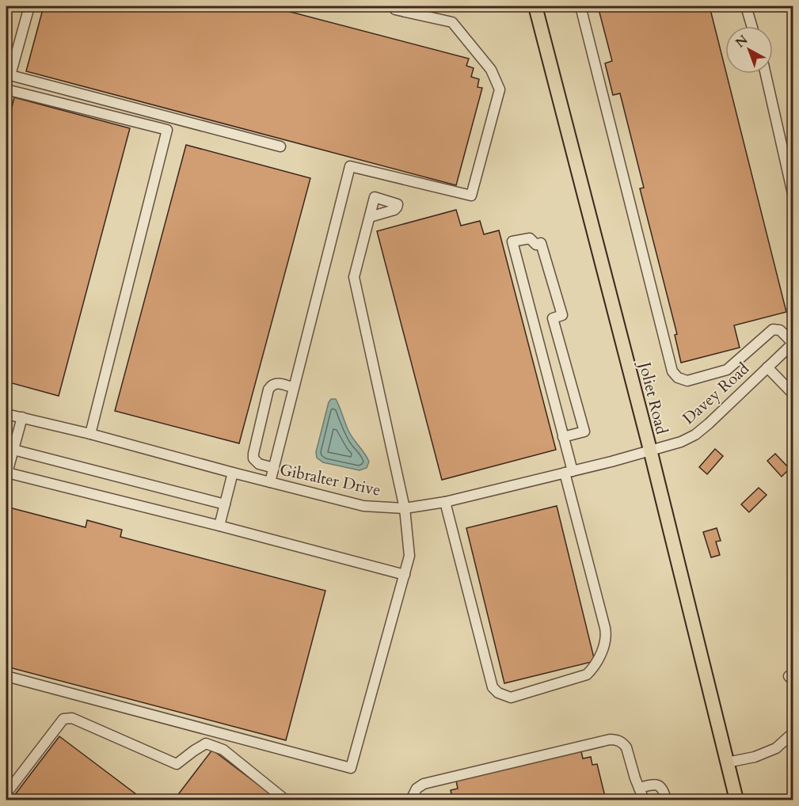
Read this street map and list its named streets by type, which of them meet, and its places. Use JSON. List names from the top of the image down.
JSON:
{
  "streets": {
    "main road": ["Joliet Road"],
    "street": ["Davey Road", "Gibralter Drive"]
  },
  "crossings": [
    ["Davey Road", "Joliet Road"],
    ["Davey Road", "Gibralter Drive"],
    ["Joliet Road", "Gibralter Drive"]
  ],
  "north": "top left"
}
